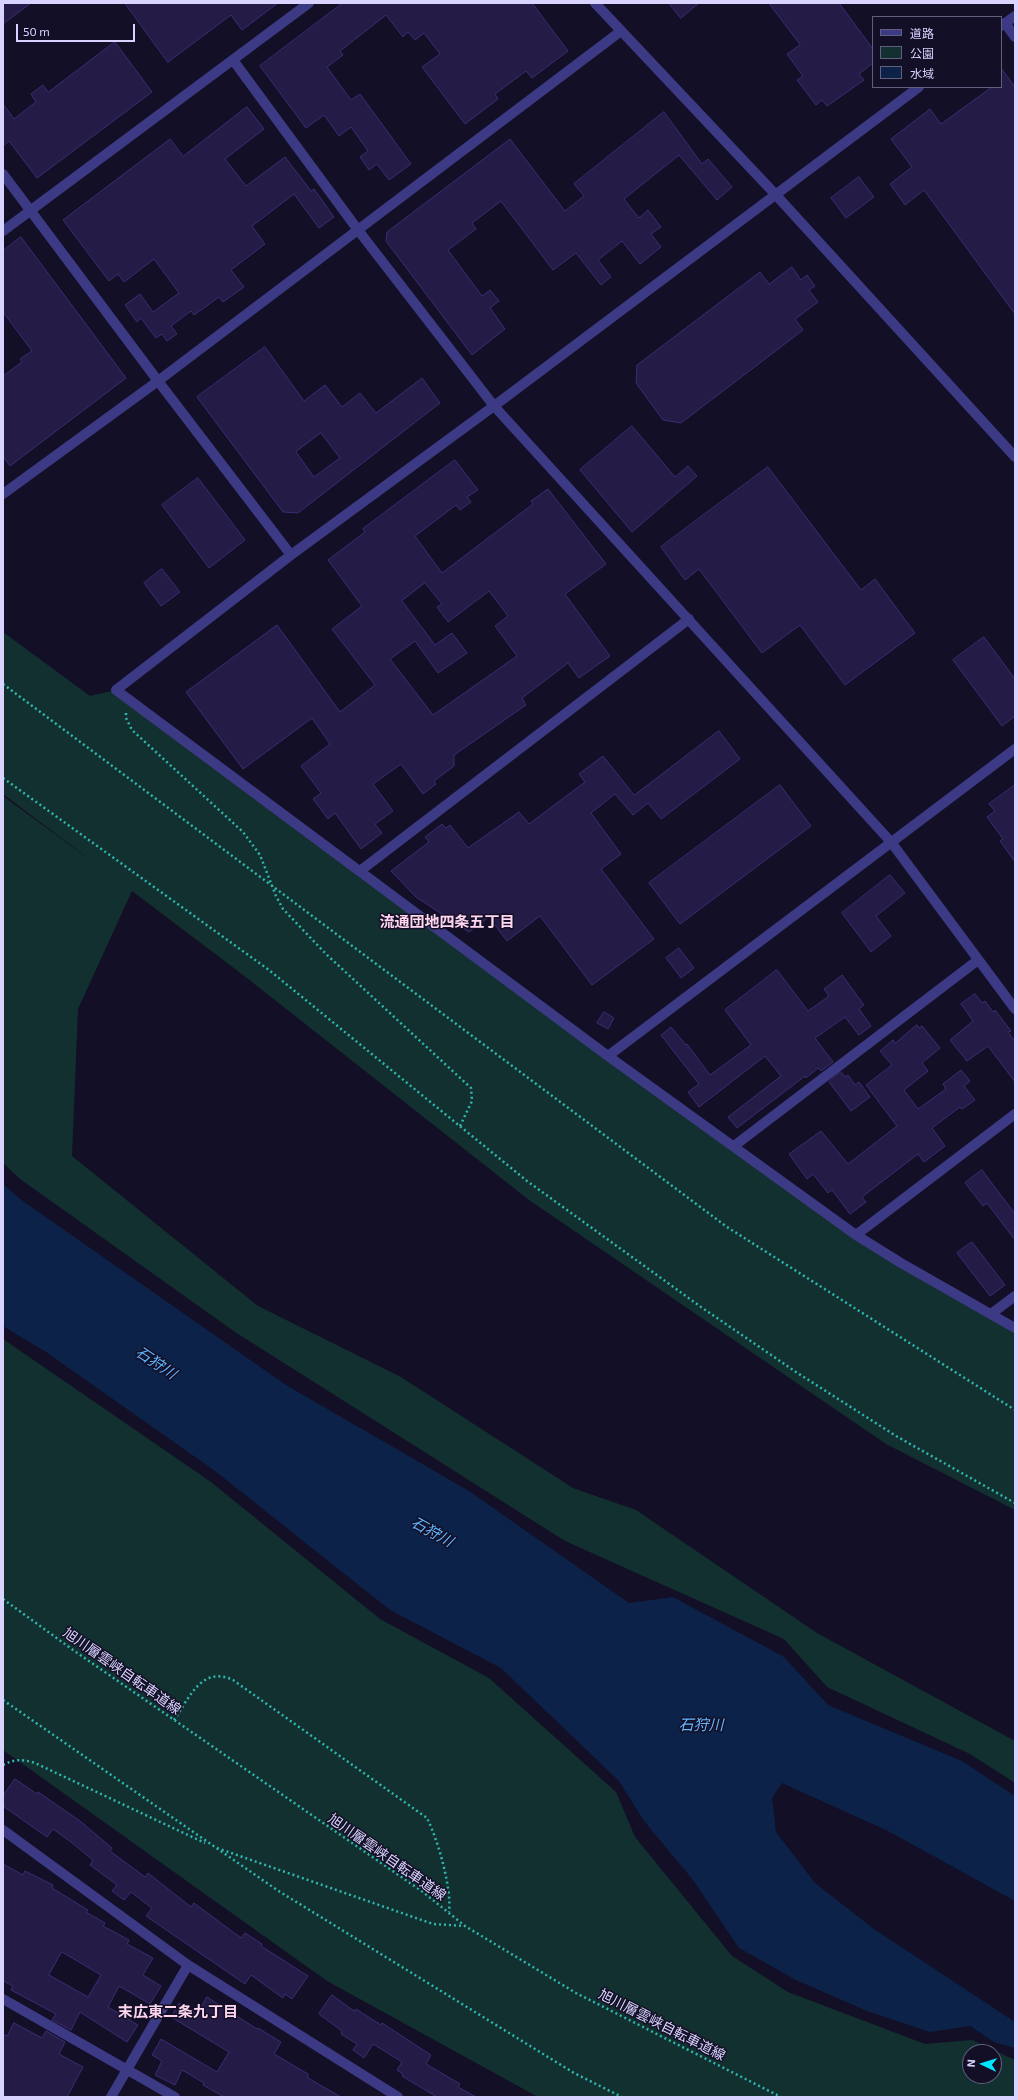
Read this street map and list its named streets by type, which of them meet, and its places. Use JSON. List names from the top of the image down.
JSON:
{
  "streets": {
    "path": ["旭川層雲峡自転車道線"]
  },
  "districts": ["流通団地四条五丁目", "末広東二条九丁目"],
  "water": ["石狩川"],
  "legend": ["道路", "公園", "水域"],
  "scale_bar": "50 m",
  "north": "left"
}
